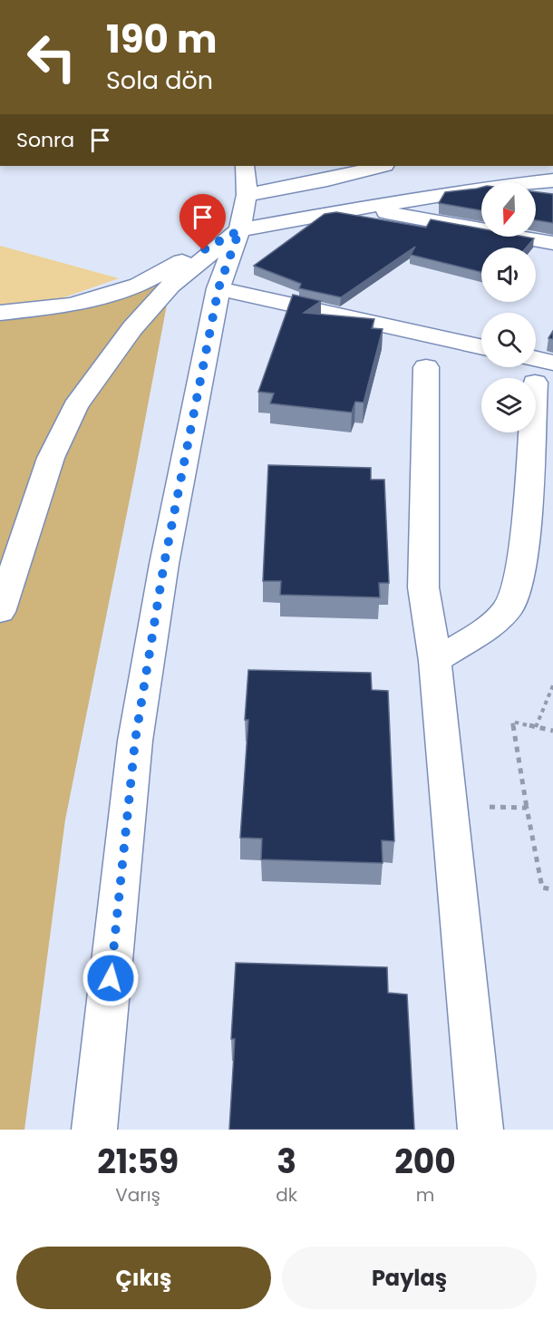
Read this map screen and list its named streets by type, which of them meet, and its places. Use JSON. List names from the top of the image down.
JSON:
{
  "north": "bottom",
  "page": {
    "turn": ["190 m", "Sola dön"],
    "then": "Sonra",
    "eta": [
      "21:59",
      "Varış",
      "3",
      "dk",
      "200",
      "m"
    ],
    "buttons": ["Çıkış", "Paylaş"]
  }
}
